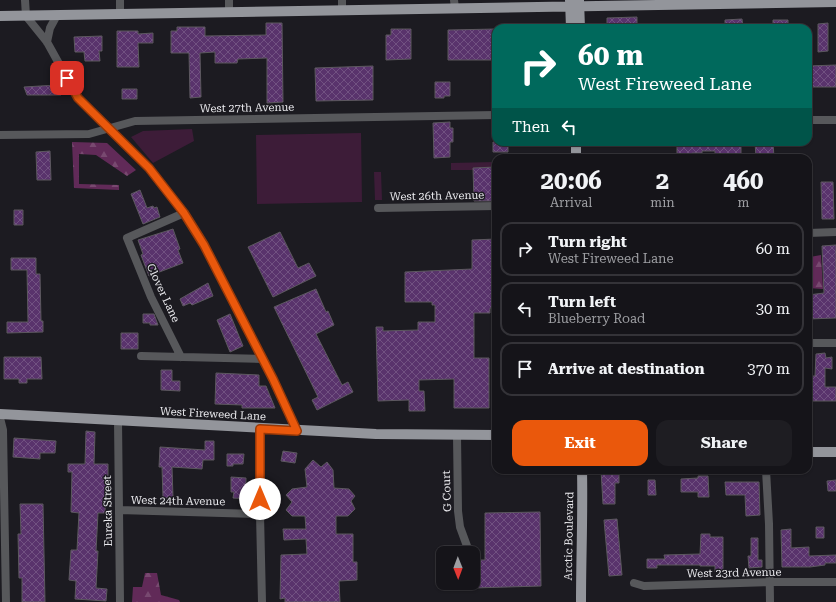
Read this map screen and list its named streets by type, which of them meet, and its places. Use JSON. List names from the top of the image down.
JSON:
{
  "streets": {
    "main road": ["West Fireweed Lane", "Arctic Boulevard"],
    "street": [
      "West 27th Avenue",
      "West 26th Avenue",
      "Clover Lane",
      "G Court",
      "West 24th Avenue",
      "Eureka Street",
      "West 23rd Avenue"
    ]
  },
  "crossings": [
    ["West Fireweed Lane", "G Court"],
    ["West Fireweed Lane", "Eureka Street"],
    ["West 24th Avenue", "Eureka Street"]
  ],
  "north": "bottom",
  "page": {
    "turn": ["60 m", "West Fireweed Lane"],
    "then": "Then",
    "eta": [
      "20:06",
      "Arrival",
      "2",
      "min",
      "460",
      "m"
    ],
    "list": [
      {
        "name": "Turn right",
        "note": "West Fireweed Lane",
        "value": "60 m"
      },
      {
        "name": "Turn left",
        "note": "Blueberry Road",
        "value": "30 m"
      },
      {
        "name": "Arrive at destination",
        "value": "370 m"
      }
    ],
    "buttons": ["Exit", "Share"]
  }
}
